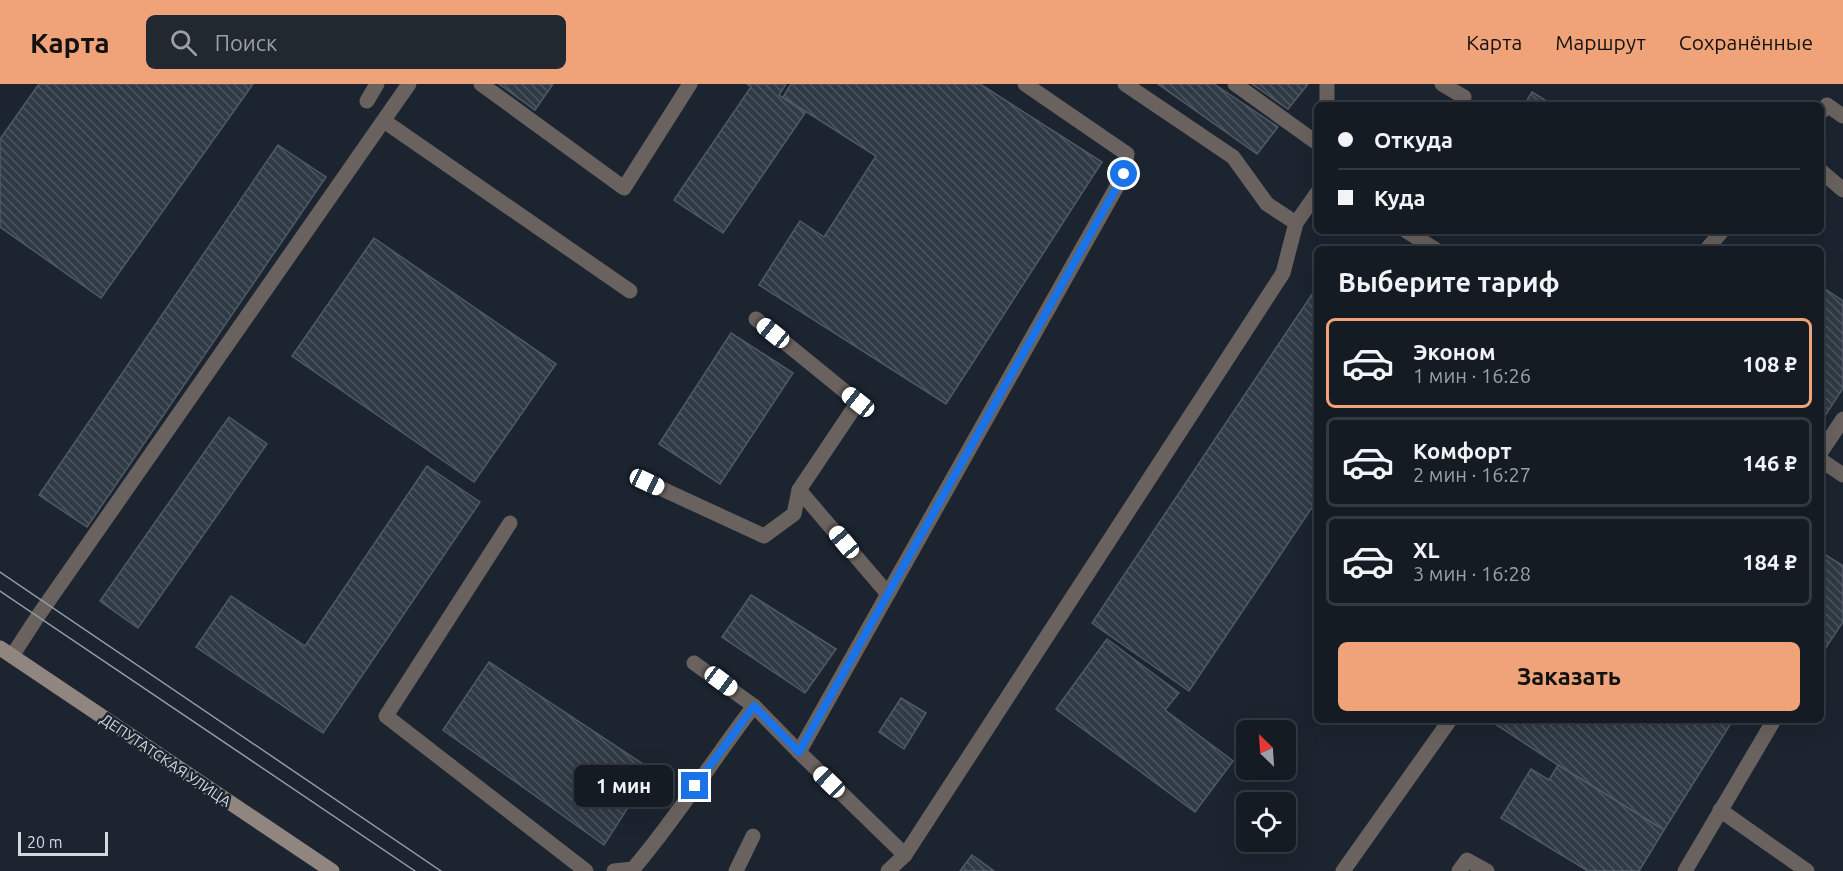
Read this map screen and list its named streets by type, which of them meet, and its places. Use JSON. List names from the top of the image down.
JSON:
{
  "streets": {
    "main road": ["ДЕПУТАТСКАЯ УЛИЦА"]
  },
  "scale_bar": "20 m",
  "north": "top left",
  "page": {
    "header": "Карта",
    "search": "Поиск",
    "nav": ["Карта", "Маршрут", "Сохранённые"],
    "banner": ["Откуда", "Куда"],
    "heading": "Выберите тариф",
    "list": [
      {
        "name": "Эконом",
        "note": "1 мин · 16:26",
        "value": "108 ₽"
      },
      {
        "name": "Комфорт",
        "note": "2 мин · 16:27",
        "value": "146 ₽"
      },
      {
        "name": "XL",
        "note": "3 мин · 16:28",
        "value": "184 ₽"
      }
    ],
    "buttons": "Заказать",
    "bubble": "1 мин",
    "scale": "20 m"
  }
}
